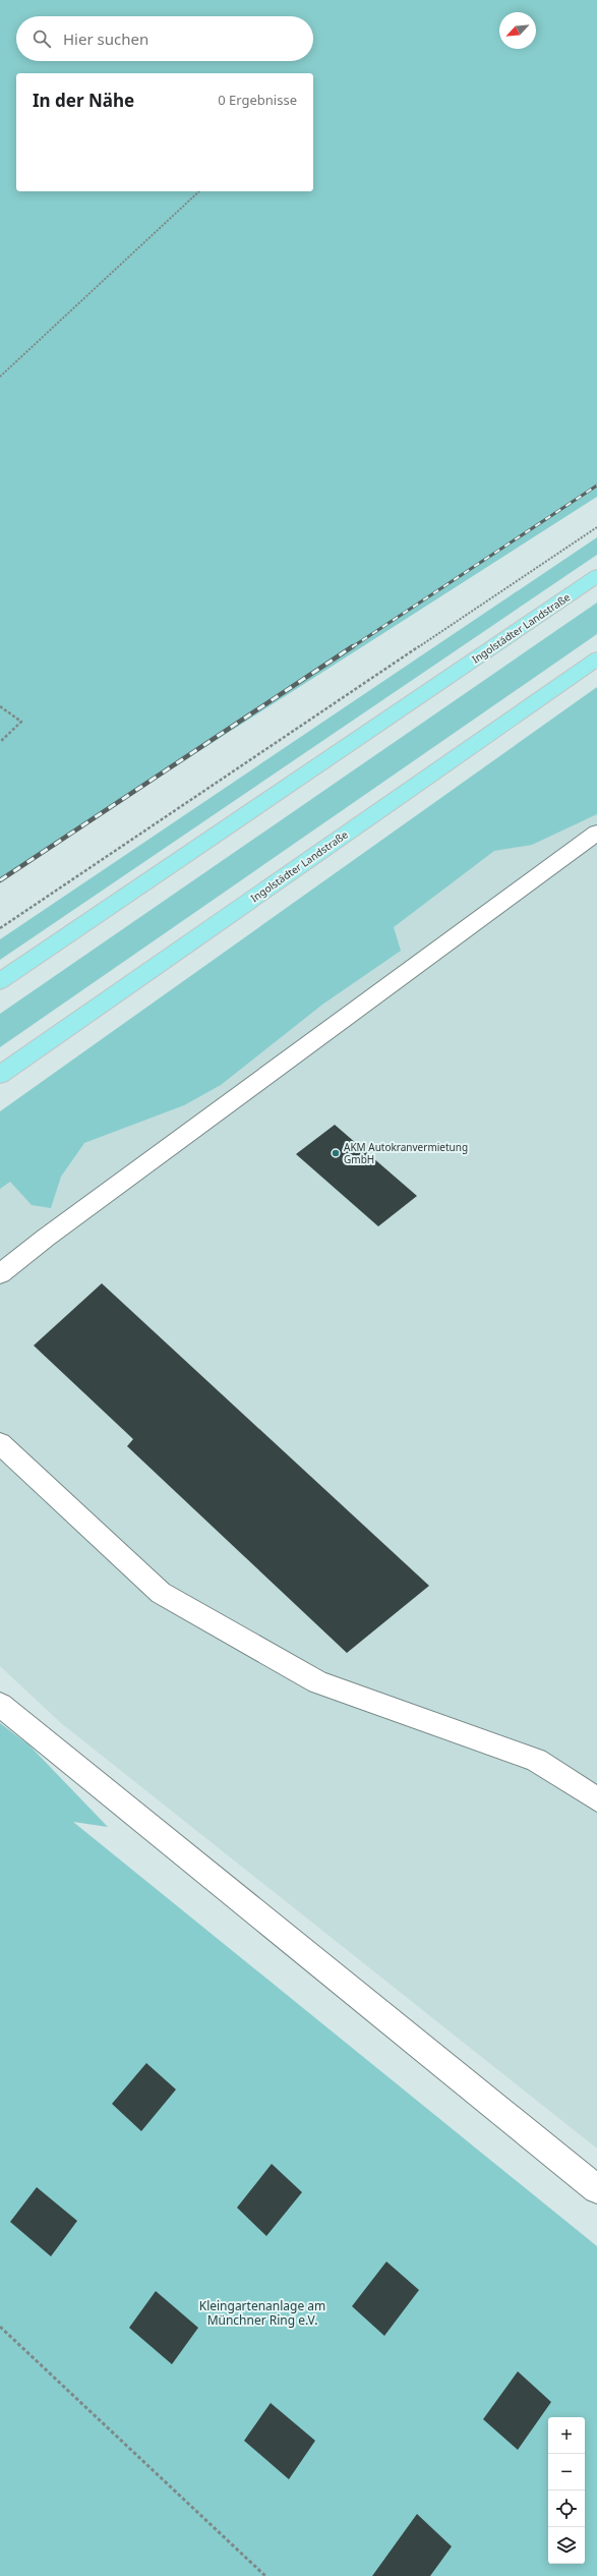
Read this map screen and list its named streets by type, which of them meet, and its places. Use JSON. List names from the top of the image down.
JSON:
{
  "streets": {
    "main road": ["Ingolstädter Landstraße"]
  },
  "parks": ["Kleingartenanlage am Münchner Ring e.V."],
  "places": ["AKM Autokranvermietung GmbH"],
  "north": "bottom left",
  "page": {
    "search": "Hier suchen",
    "heading": ["In der Nähe", "0 Ergebnisse"],
    "map_buttons": ["+", "−"]
  }
}
